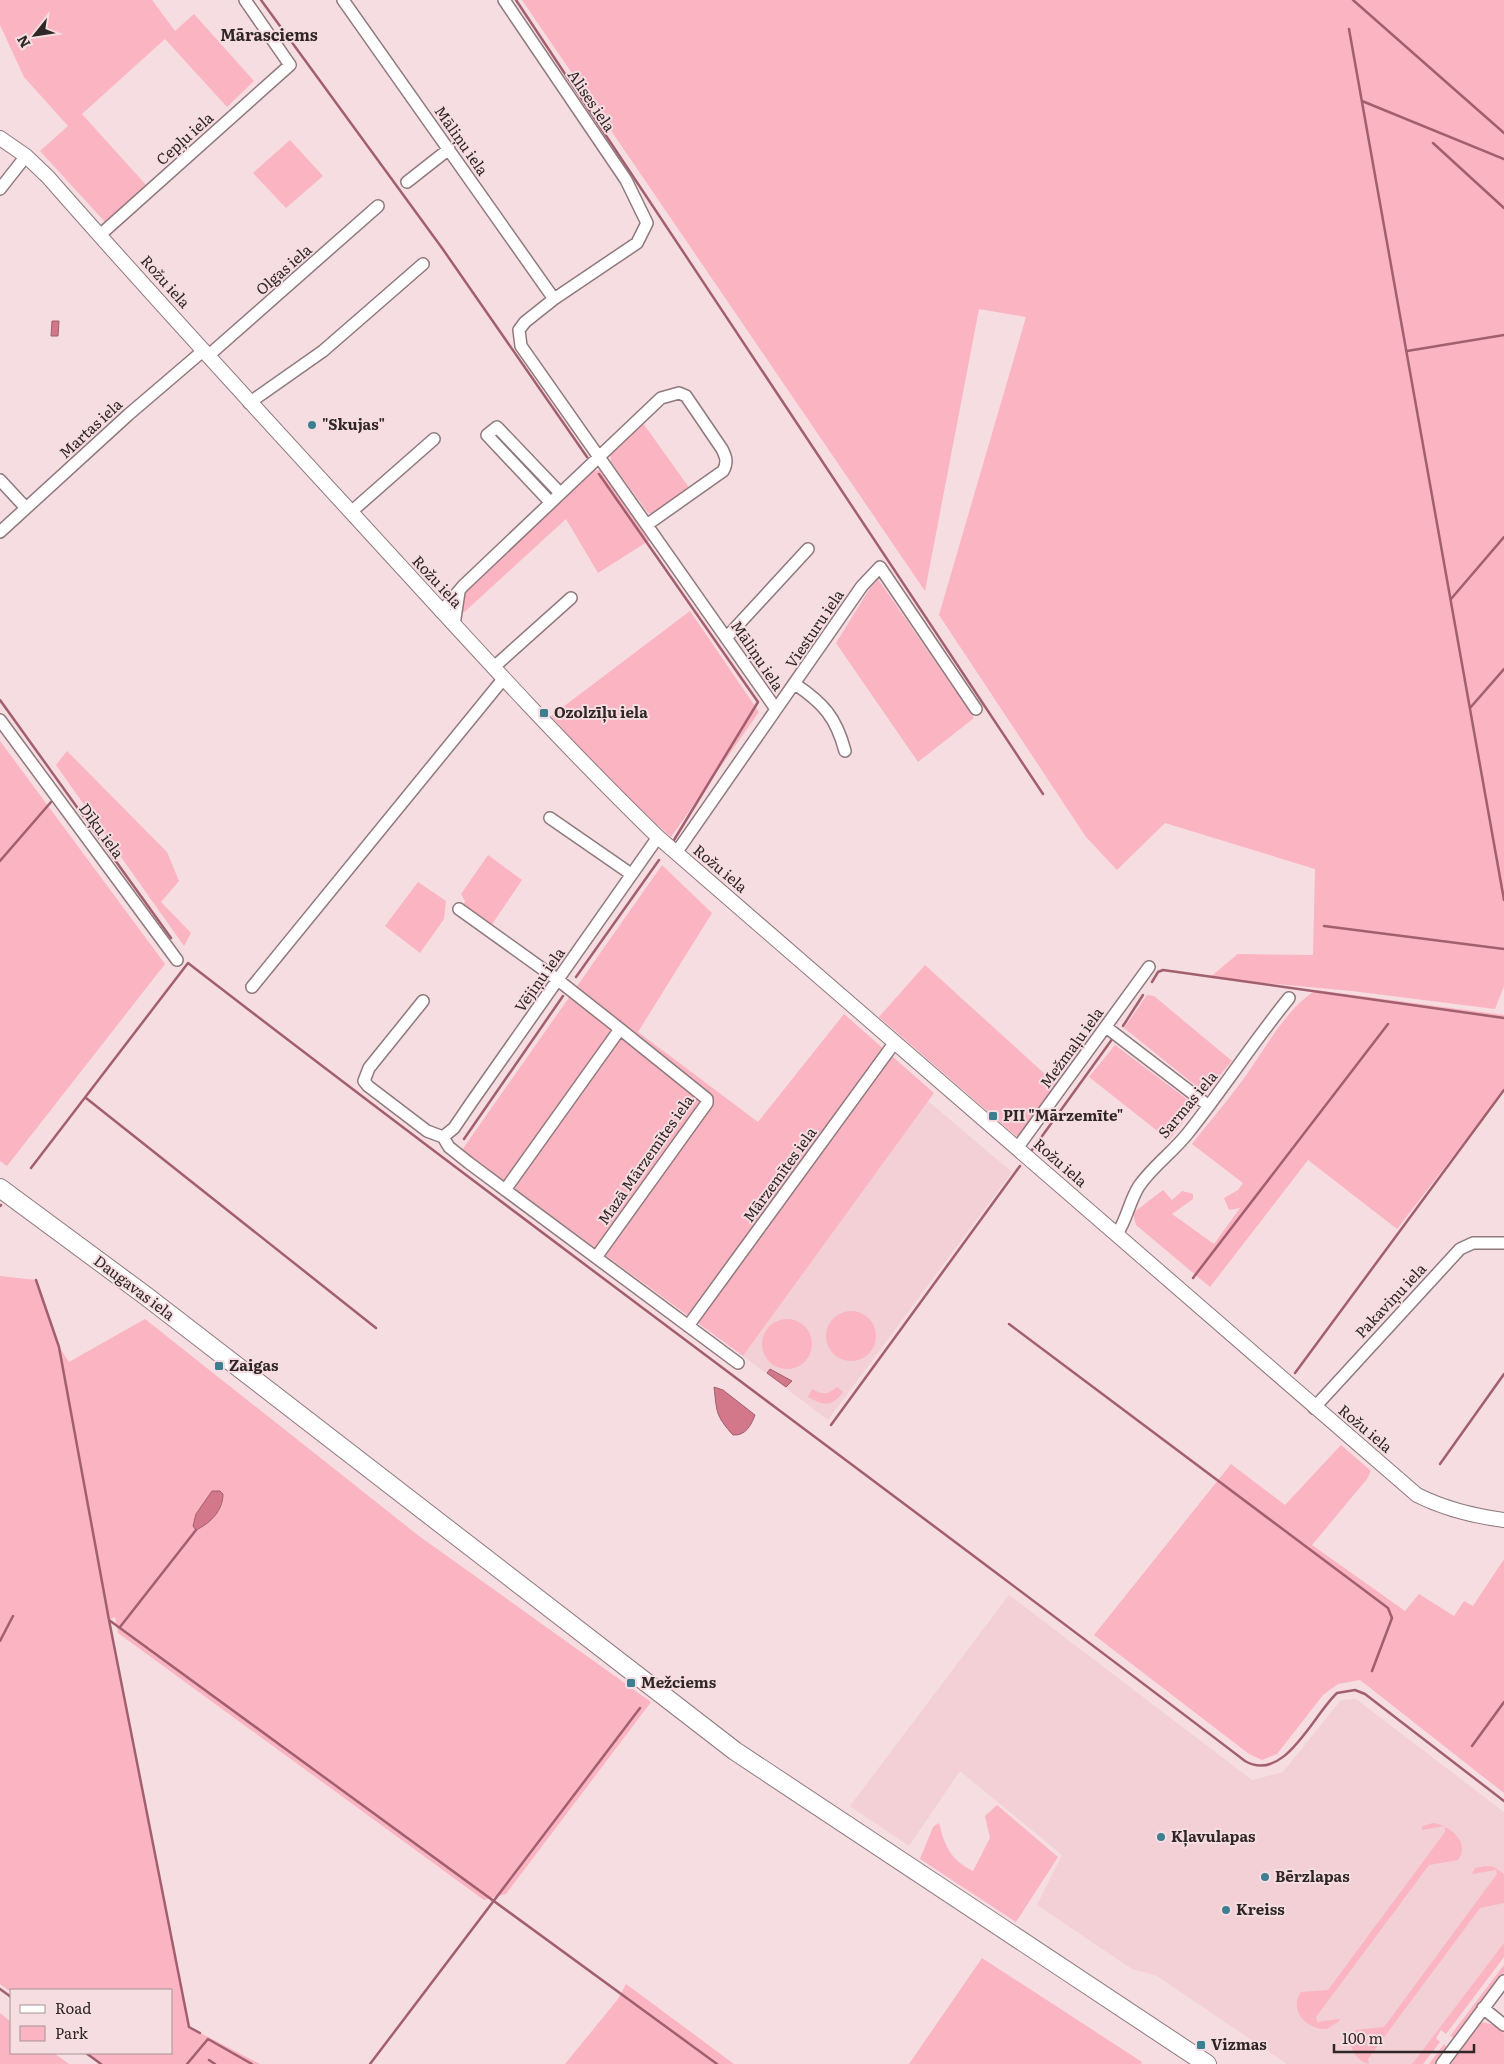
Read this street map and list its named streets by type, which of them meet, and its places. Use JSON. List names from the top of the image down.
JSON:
{
  "streets": {
    "main road": ["Daugavas iela"],
    "street": [
      "Alises iela",
      "Cepļu iela",
      "Māliņu iela",
      "Olgas iela",
      "Rožu iela",
      "Martas iela",
      "Viesturu iela",
      "Dīķu iela",
      "Vējiņu iela",
      "Mežmaļu iela",
      "Sarmas iela",
      "Mazā Mārzemītes iela",
      "Mārzemītes iela",
      "Pakaviņu iela"
    ]
  },
  "crossings": [
    ["Alises iela", "Māliņu iela"],
    ["Cepļu iela", "Rožu iela"],
    ["Māliņu iela", "Rožu iela"],
    ["Māliņu iela", "Viesturu iela"],
    ["Olgas iela", "Rožu iela"],
    ["Olgas iela", "Martas iela"],
    ["Rožu iela", "Martas iela"],
    ["Rožu iela", "Vējiņu iela"],
    ["Rožu iela", "Mežmaļu iela"],
    ["Rožu iela", "Sarmas iela"],
    ["Rožu iela", "Mārzemītes iela"],
    ["Rožu iela", "Pakaviņu iela"]
  ],
  "districts": ["Mārasciems"],
  "places": {
    "other": [
      "\"Skujas\"",
      "Kļavulapas",
      "Bērzlapas",
      "Kreiss"
    ],
    "transit": [
      "Ozolzīļu iela",
      "PII \"Mārzemīte\"",
      "Zaigas",
      "Mežciems",
      "Vizmas"
    ]
  },
  "legend": ["Road", "Park"],
  "scale_bar": "100 m",
  "north": "bottom left"
}
